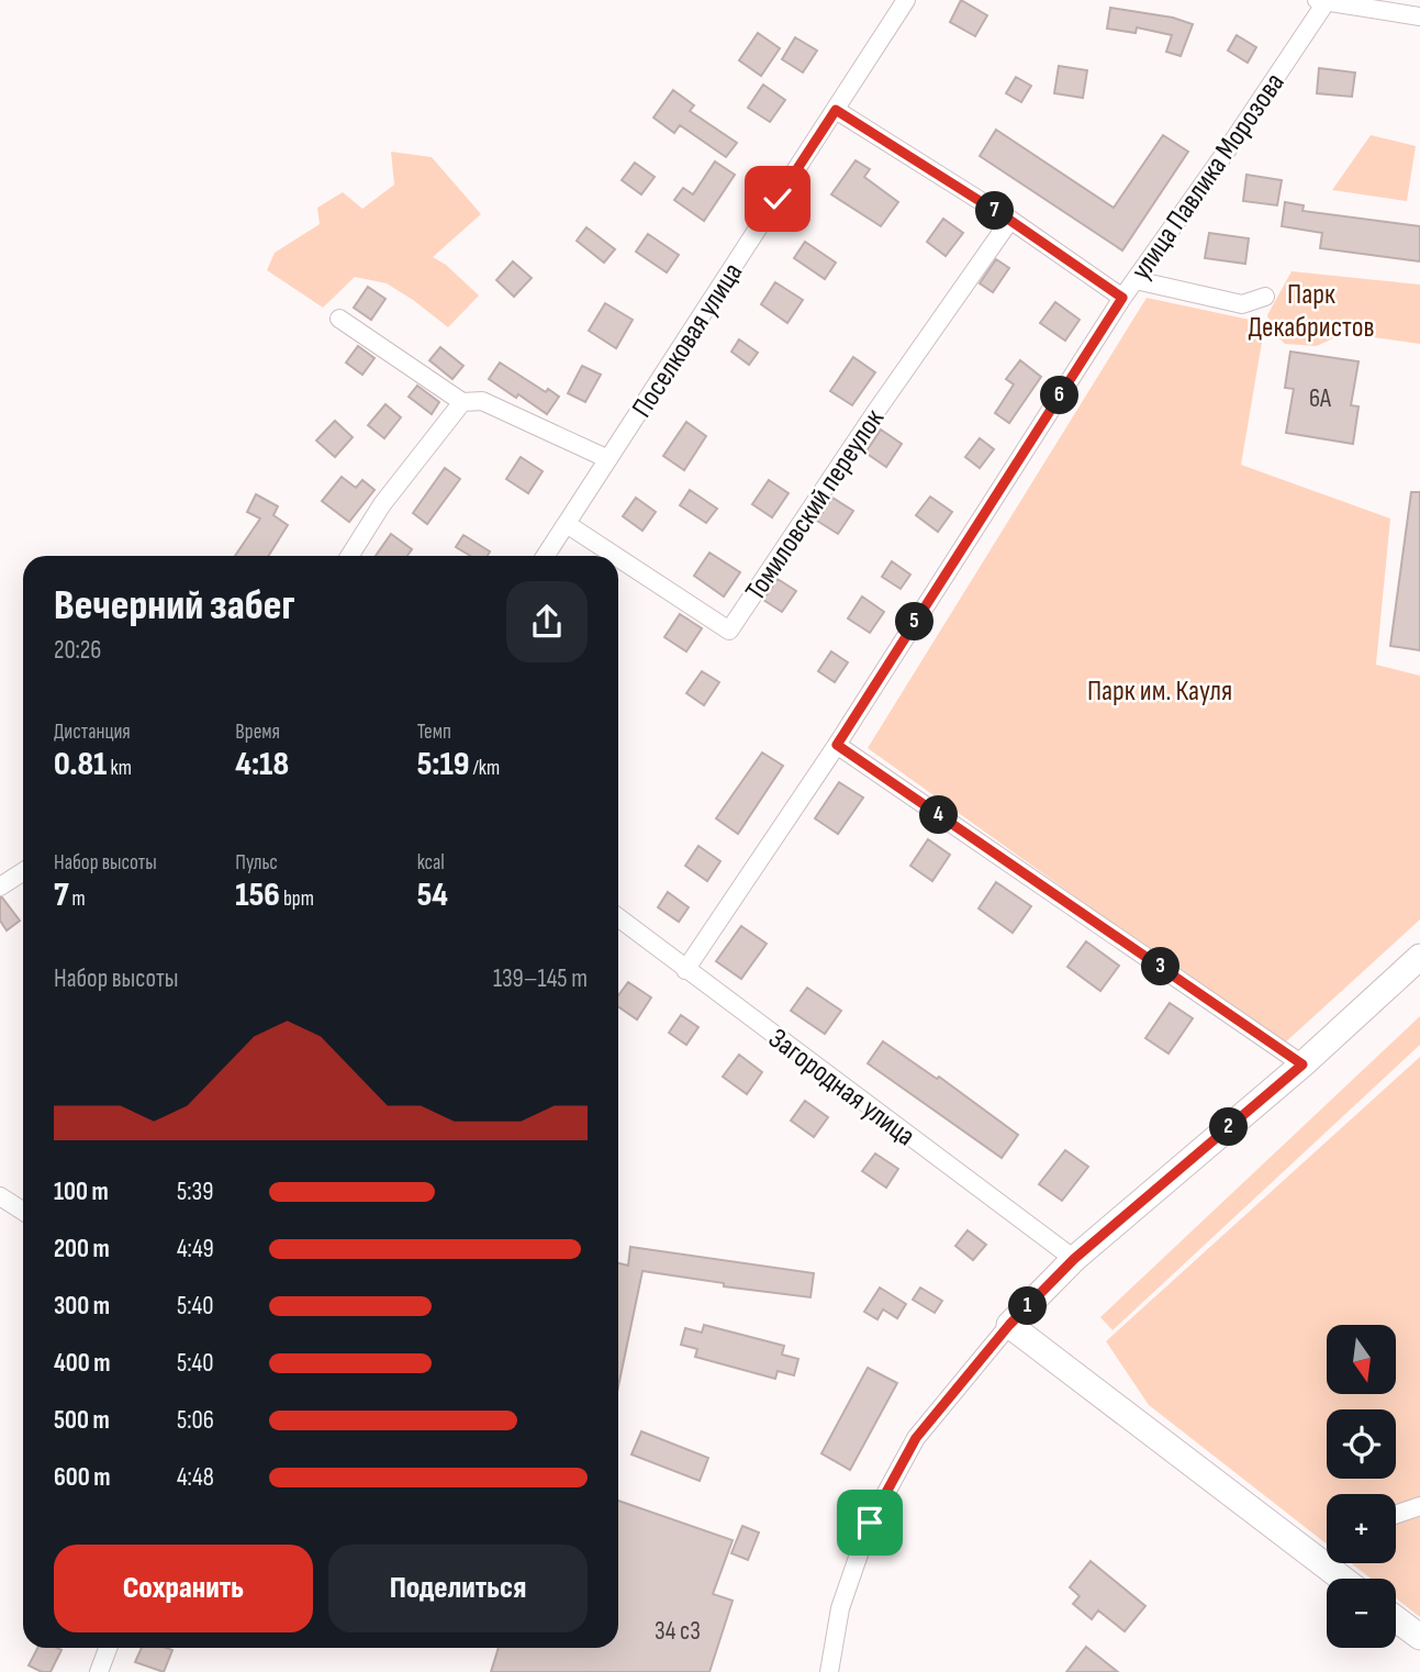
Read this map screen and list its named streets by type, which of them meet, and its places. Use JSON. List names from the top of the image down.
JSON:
{
  "streets": {
    "street": [
      "улица Павлика Морозова",
      "Поселковая улица",
      "Томиловский переулок",
      "Загородная улица"
    ]
  },
  "crossings": [
    ["улица Павлика Морозова", "Загородная улица"],
    ["Поселковая улица", "Томиловский переулок"]
  ],
  "parks": ["Парк Декабристов", "Парк им. Кауля"],
  "house_numbers": ["6А", "34 с3"],
  "north": "bottom",
  "page": {
    "pins": [
      "7",
      "6",
      "5",
      "4",
      "3",
      "2",
      "1"
    ],
    "heading": ["Вечерний забег", "20:26"],
    "stats": [
      ["Дистанция", "0.81 km"],
      ["Время", "4:18"],
      ["Темп", "5:19 /km"],
      ["Набор высоты", "7 m"],
      ["Пульс", "156 bpm"],
      ["kcal", "54"]
    ],
    "chart": ["Набор высоты", "139–145 m"],
    "list": [
      {
        "name": "100 m",
        "note": "5:39"
      },
      {
        "name": "200 m",
        "note": "4:49"
      },
      {
        "name": "300 m",
        "note": "5:40"
      },
      {
        "name": "400 m",
        "note": "5:40"
      },
      {
        "name": "500 m",
        "note": "5:06"
      },
      {
        "name": "600 m",
        "note": "4:48"
      }
    ],
    "map_buttons": ["+", "−"],
    "buttons": ["Сохранить", "Поделиться"]
  }
}
